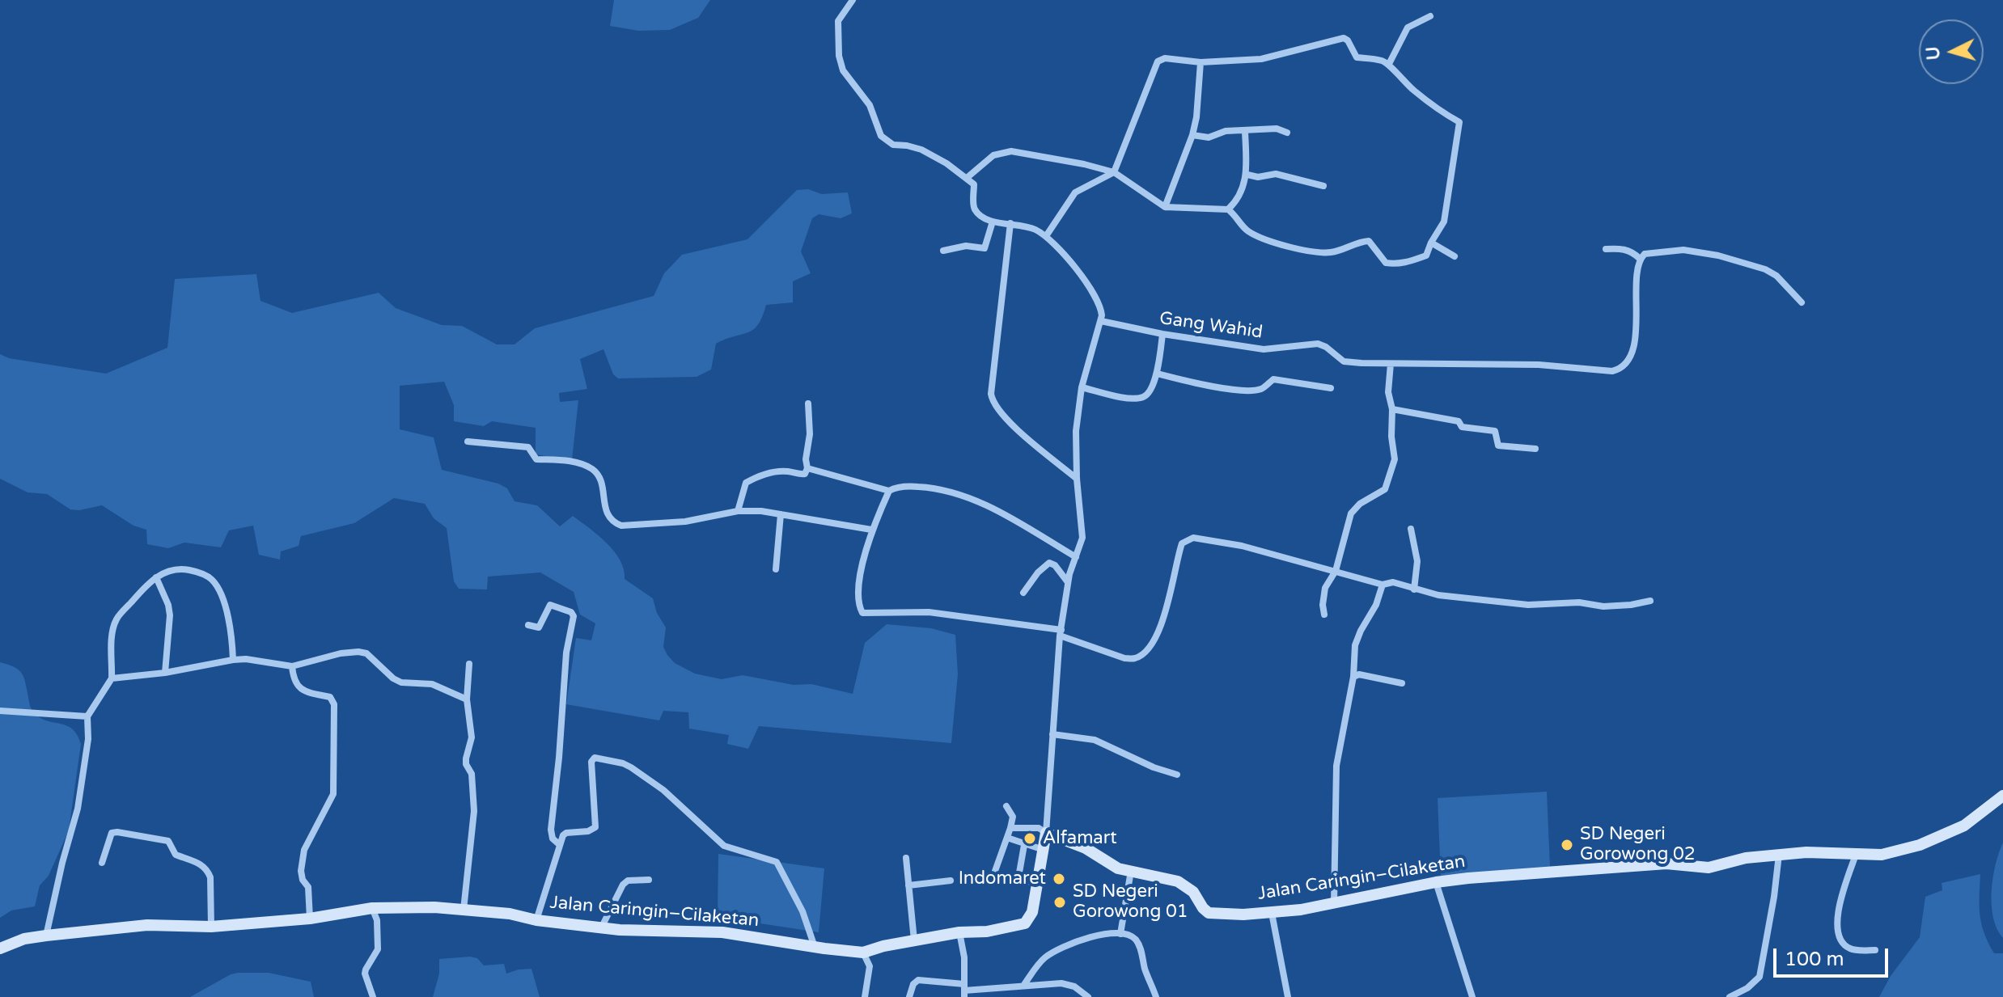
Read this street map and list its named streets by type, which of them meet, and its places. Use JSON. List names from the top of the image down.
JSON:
{
  "streets": {
    "street": ["Gang Wahid", "Jalan Caringin–Cilaketan"]
  },
  "places": [
    "Alfamart",
    "SD Negeri Gorowong 02",
    "Indomaret",
    "SD Negeri Gorowong 01"
  ],
  "scale_bar": "100 m",
  "north": "left"
}
